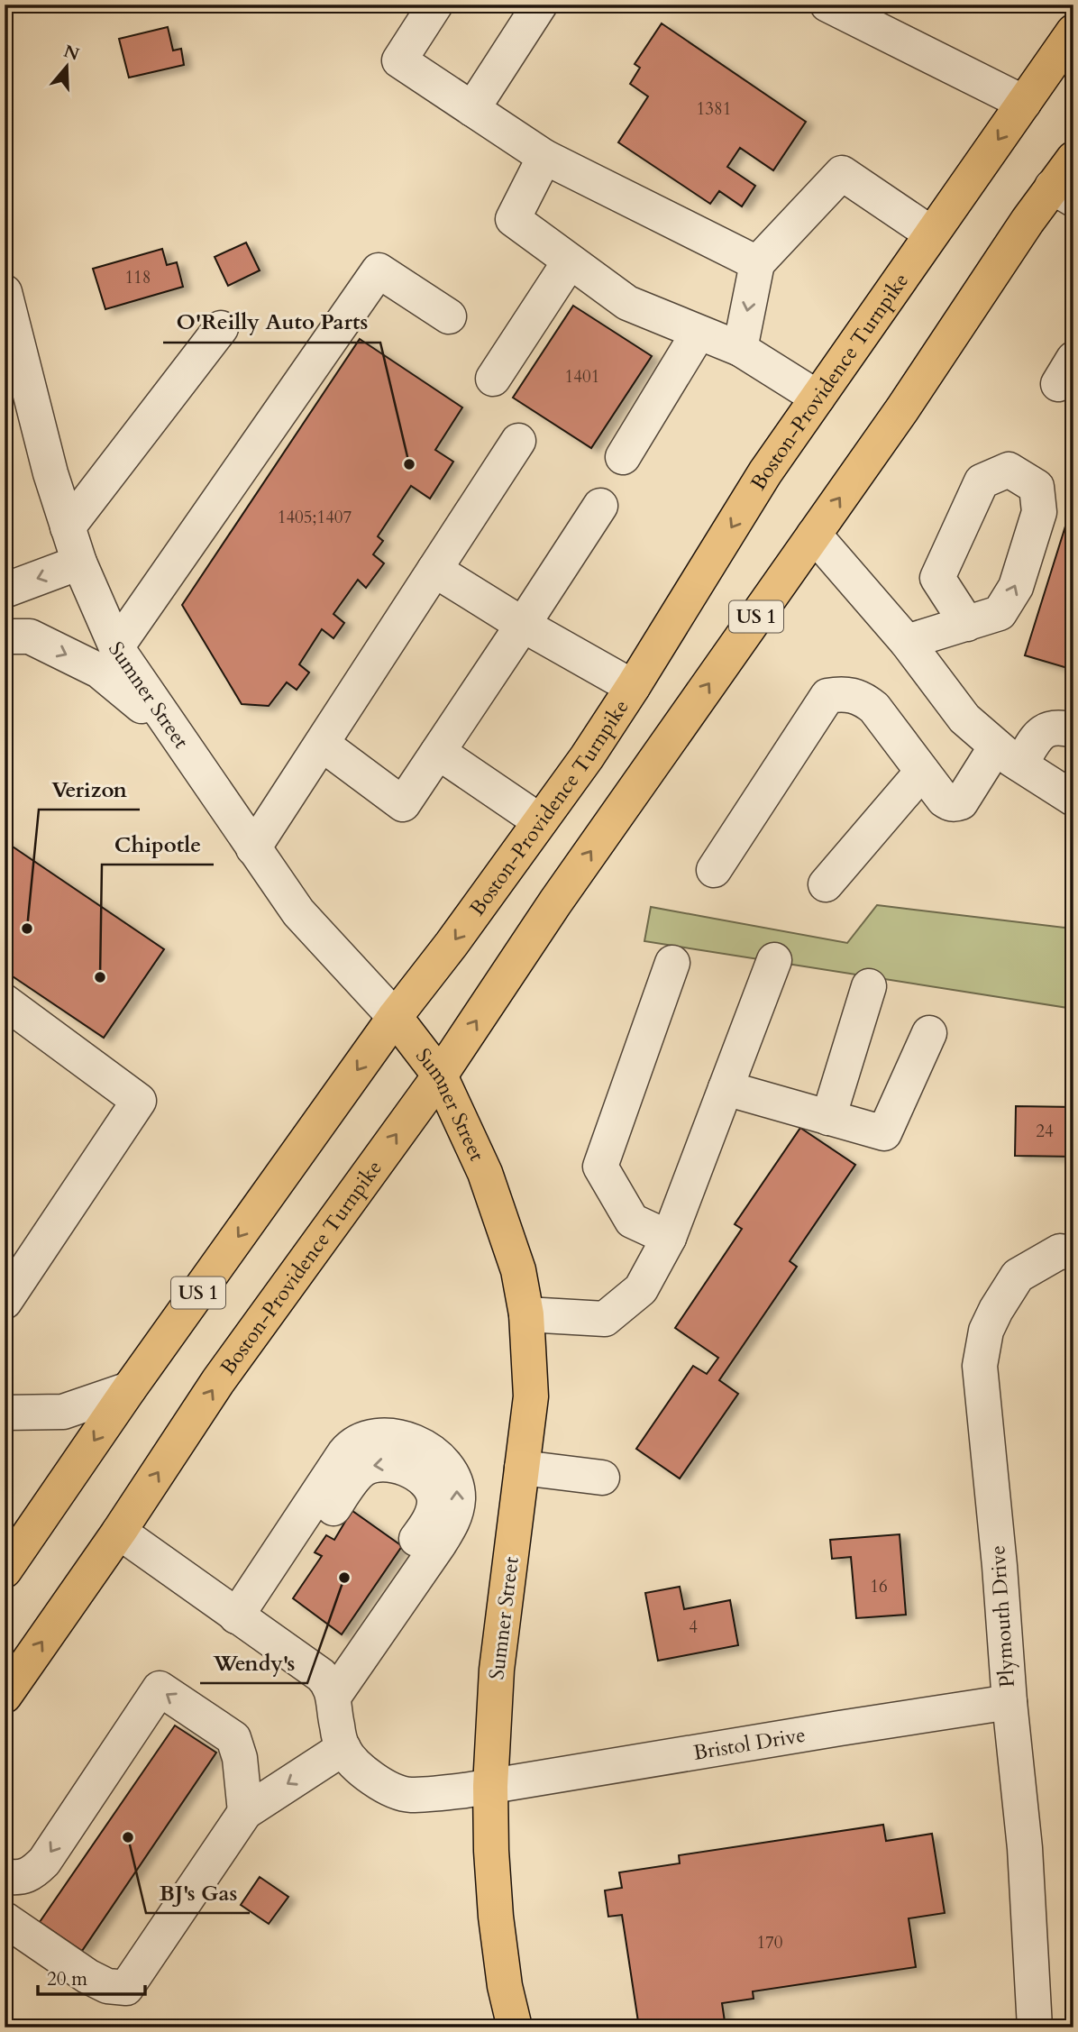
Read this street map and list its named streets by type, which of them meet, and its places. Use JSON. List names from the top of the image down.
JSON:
{
  "streets": {
    "main road": ["Boston-Providence Turnpike", "US 1", "Sumner Street"],
    "street": ["Plymouth Drive", "Bristol Drive"]
  },
  "crossings": [
    ["Boston-Providence Turnpike", "Sumner Street"],
    ["Sumner Street", "Bristol Drive"],
    ["Plymouth Drive", "Bristol Drive"]
  ],
  "places": [
    "O'Reilly Auto Parts",
    "Verizon",
    "Chipotle",
    "Wendy's",
    "BJ's Gas"
  ],
  "house_numbers": [
    "1381",
    "118",
    "1401",
    "1405;1407",
    "24",
    "16",
    "4",
    "170"
  ],
  "scale_bar": "20 m",
  "north": "top"
}
